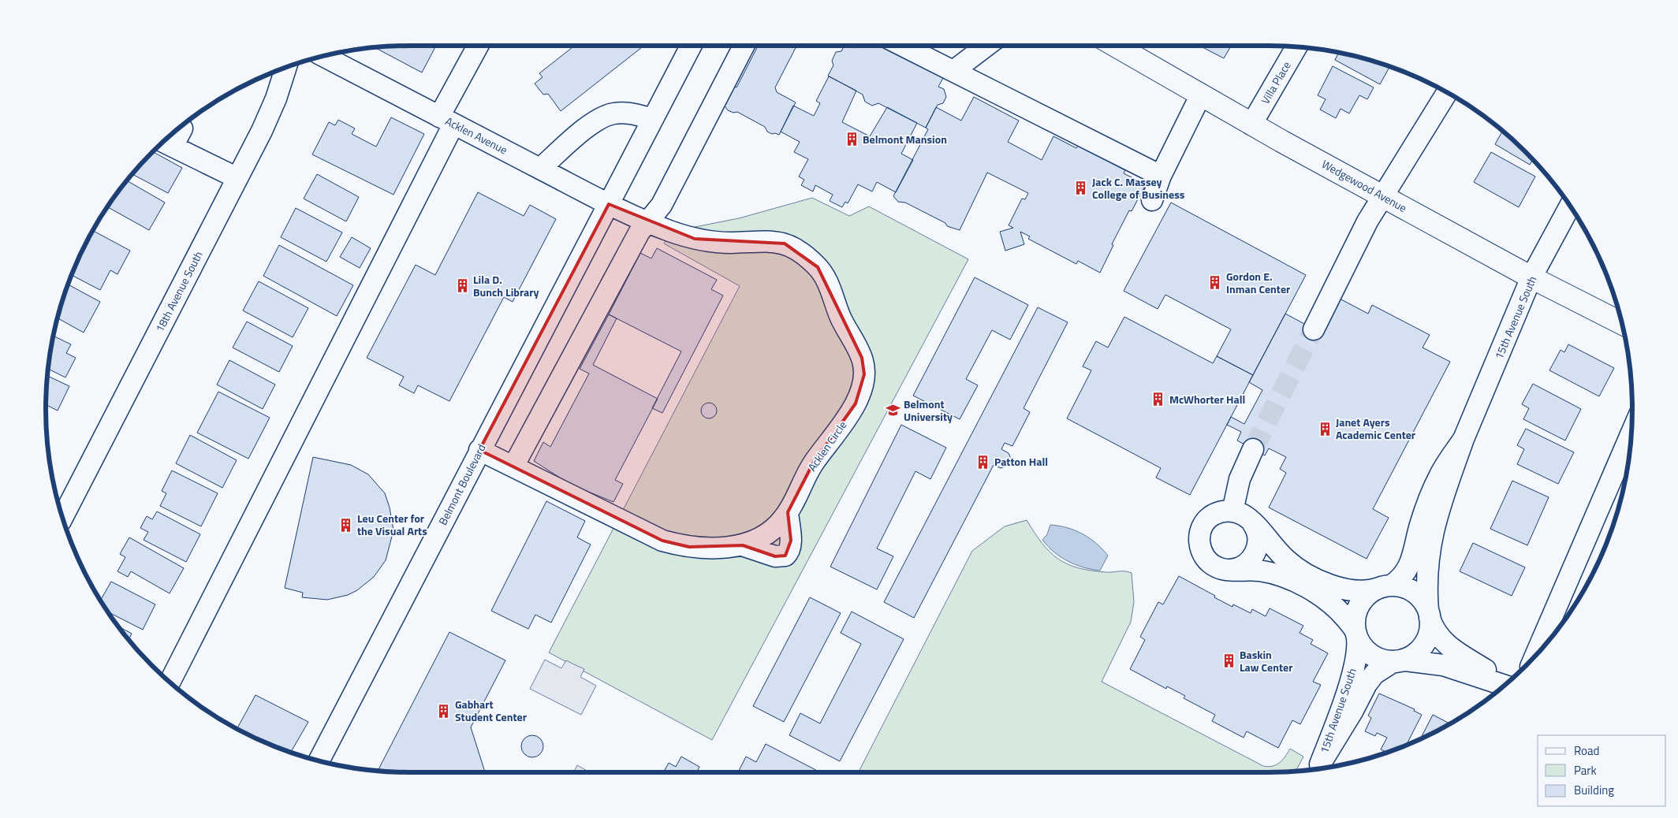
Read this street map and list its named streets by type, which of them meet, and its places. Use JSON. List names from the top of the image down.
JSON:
{
  "streets": {
    "main road": ["Wedgewood Avenue"],
    "street": [
      "Villa Place",
      "Acklen Avenue",
      "18th Avenue South",
      "15th Avenue South",
      "Acklen Circle",
      "Belmont Boulevard"
    ]
  },
  "crossings": [
    ["Villa Place", "Wedgewood Avenue"],
    ["Acklen Avenue", "Acklen Circle"],
    ["Acklen Avenue", "Belmont Boulevard"],
    ["Wedgewood Avenue", "15th Avenue South"],
    ["Acklen Circle", "Belmont Boulevard"]
  ],
  "places": {
    "building": [
      "Belmont Mansion",
      "Jack C. Massey College of Business",
      "Gordon E. Inman Center",
      "Lila D. Bunch Library",
      "McWhorter Hall",
      "Janet Ayers Academic Center",
      "Patton Hall",
      "Leu Center for the Visual Arts",
      "Baskin Law Center",
      "Gabhart Student Center"
    ],
    "school or university": ["Belmont University"]
  },
  "legend": ["Road", "Park", "Building"]
}
